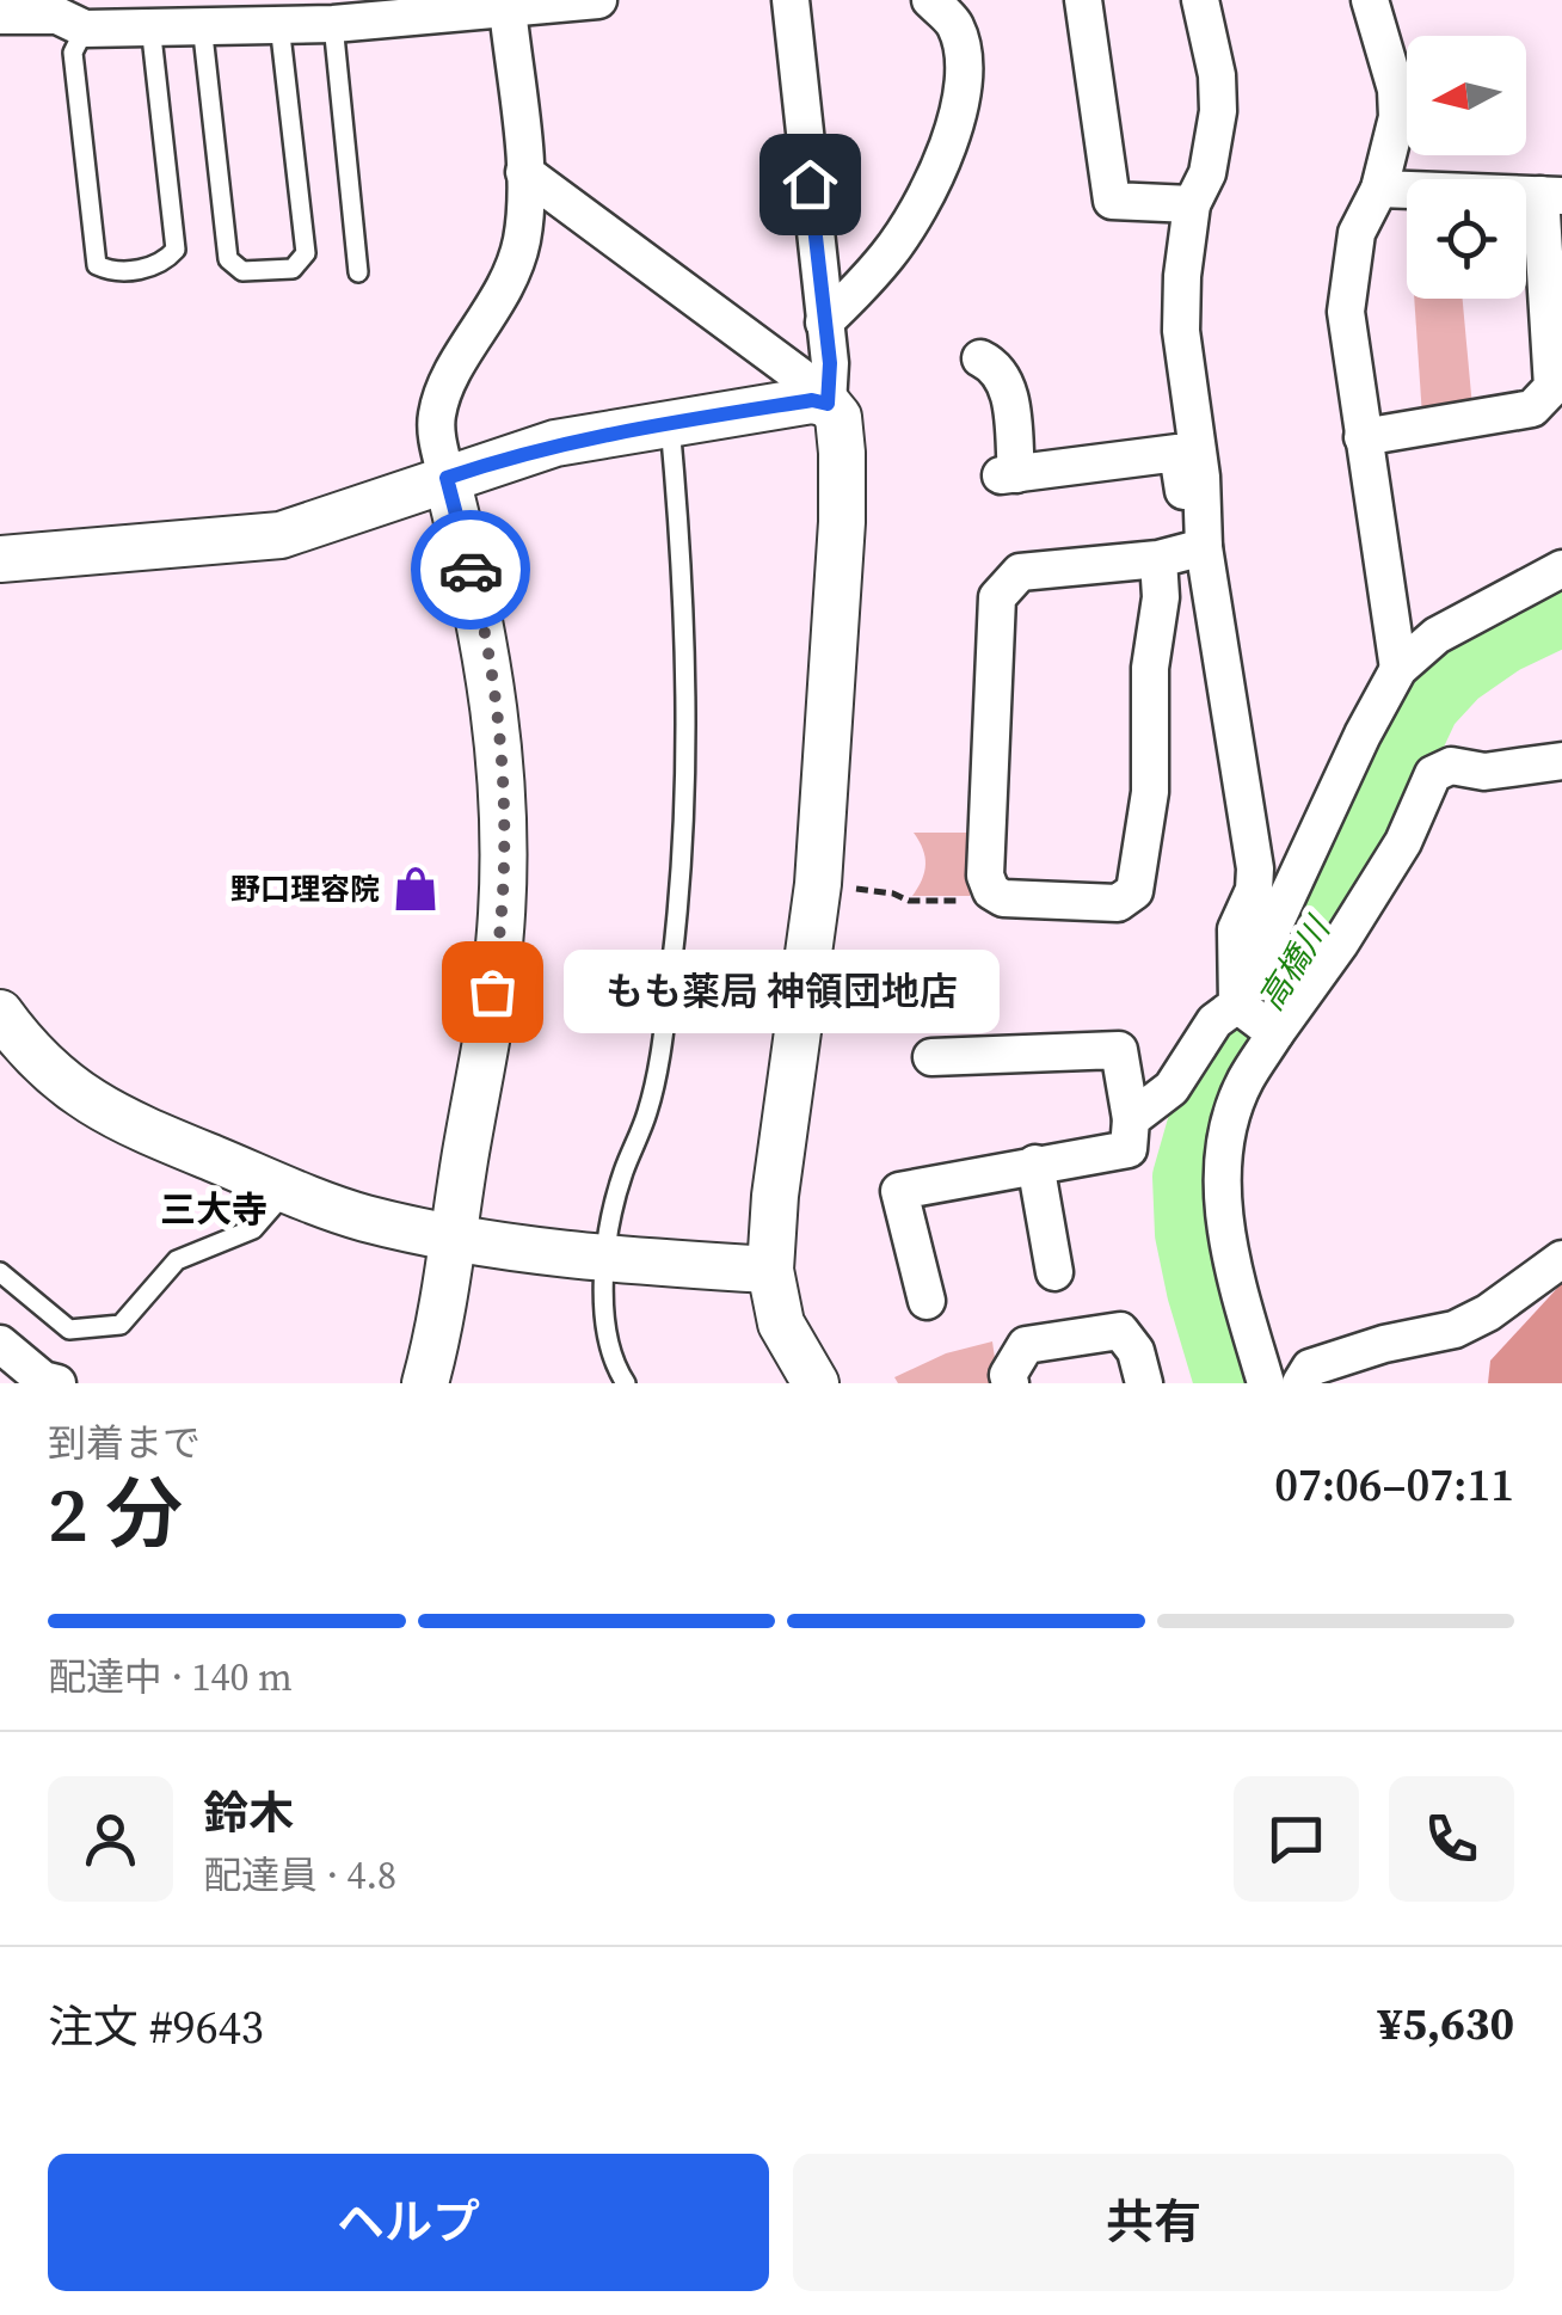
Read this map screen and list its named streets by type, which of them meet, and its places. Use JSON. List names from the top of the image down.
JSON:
{
  "districts": ["三大寺"],
  "water": ["高橋川"],
  "places": {
    "shop": ["野口理容院"],
    "other": ["もも薬局 神領団地店"]
  },
  "north": "left",
  "page": {
    "bubble": "もも薬局 神領団地店",
    "heading": ["2 分", "到着まで", "07:06–07:11"],
    "panel": [
      "鈴木",
      "配達員 · 4.8",
      "注文 #9643",
      "¥5,630"
    ],
    "bar": "配達中 · 140 m",
    "buttons": ["ヘルプ", "共有"]
  }
}
